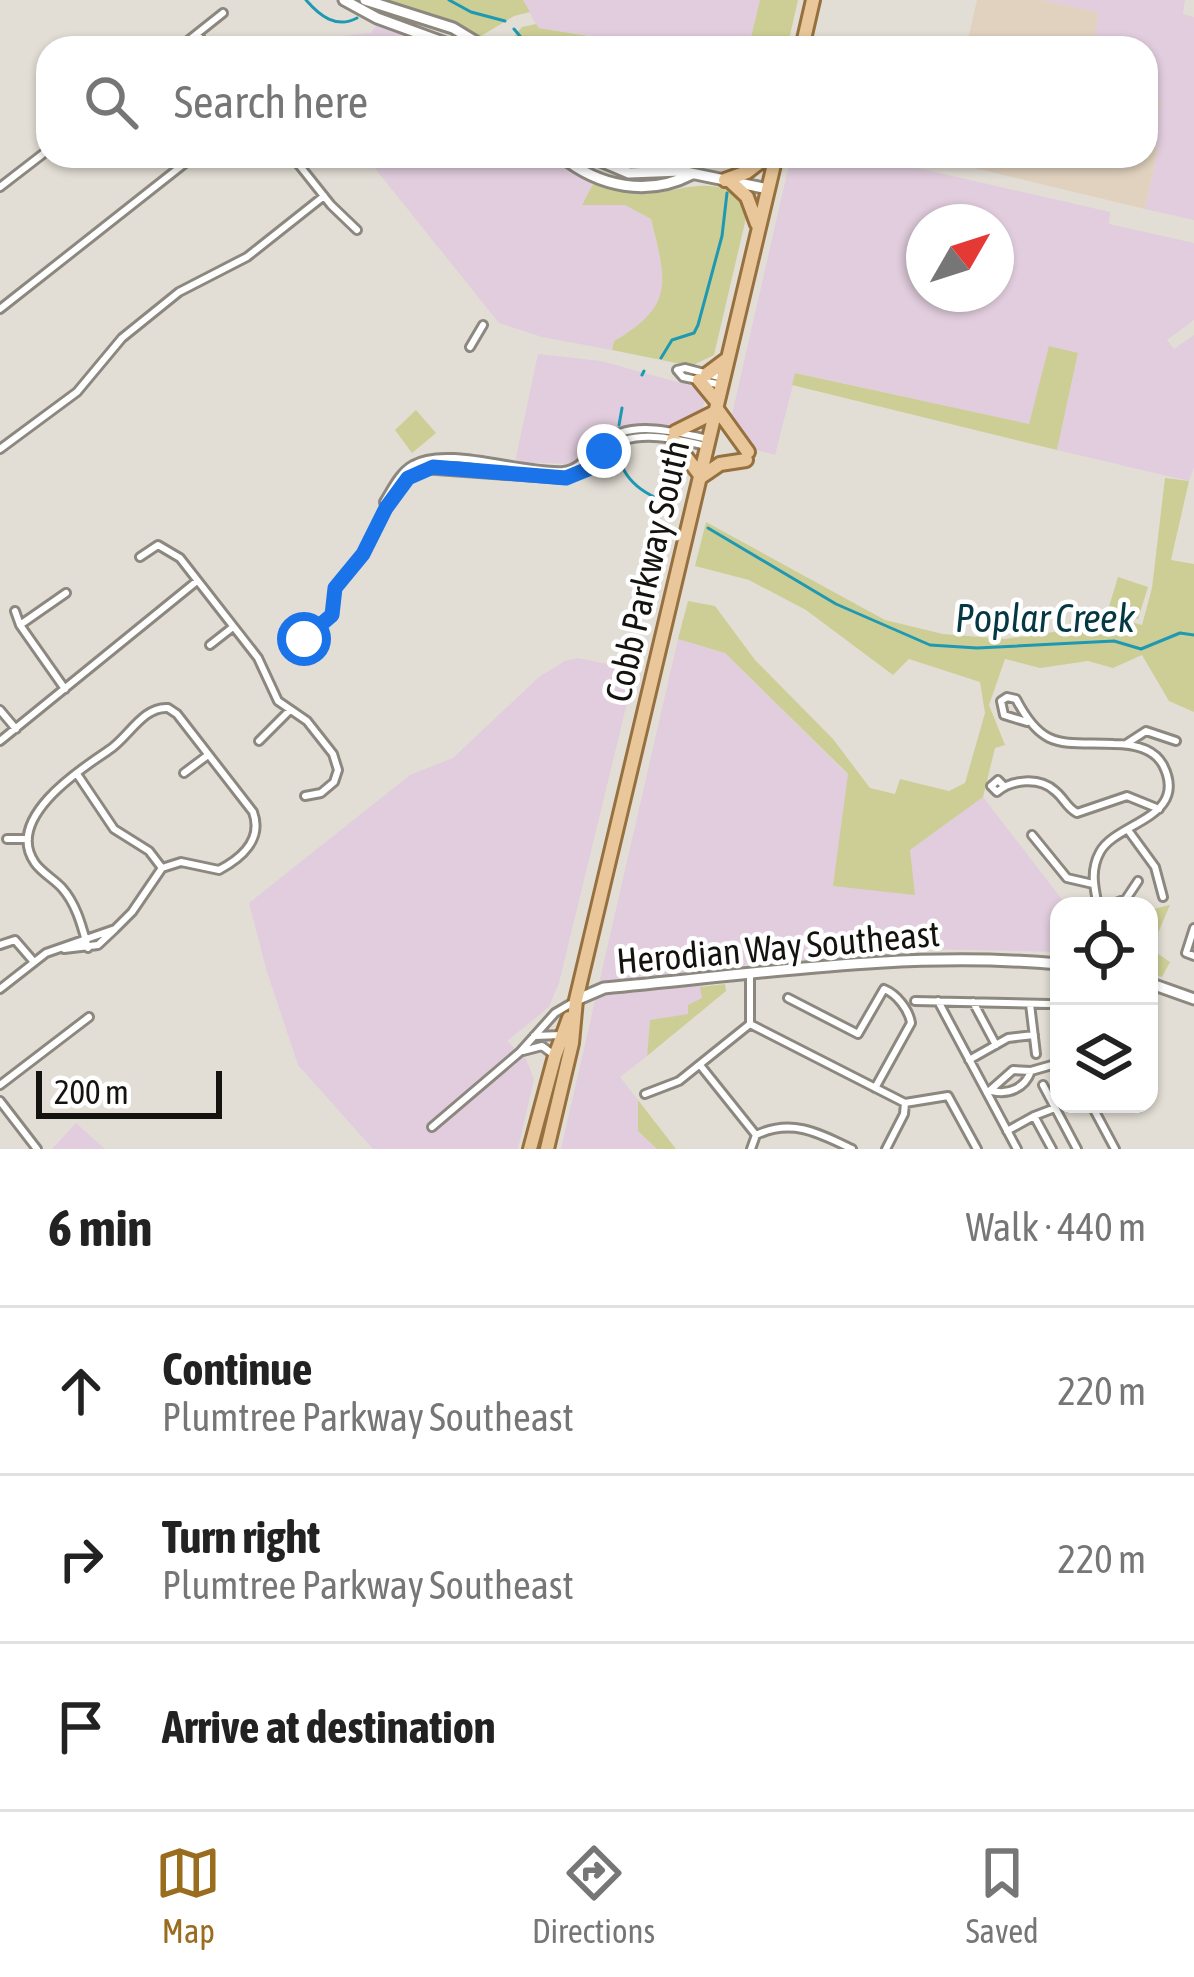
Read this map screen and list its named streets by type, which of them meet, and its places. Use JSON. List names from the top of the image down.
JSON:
{
  "streets": {
    "main road": ["Cobb Parkway South"],
    "street": ["Herodian Way Southeast"]
  },
  "crossings": [
    ["Cobb Parkway South", "Herodian Way Southeast"]
  ],
  "water": ["Poplar Creek"],
  "scale_bar": "200 m",
  "north": "top right",
  "page": {
    "search": "Search here",
    "scale": "200 m",
    "heading": ["6 min", "Walk · 440 m"],
    "list": [
      ["Continue", "Plumtree Parkway Southeast", "220 m"],
      ["Turn right", "Plumtree Parkway Southeast", "220 m"],
      "Arrive at destination"
    ],
    "nav": ["Map", "Directions", "Saved"]
  }
}
